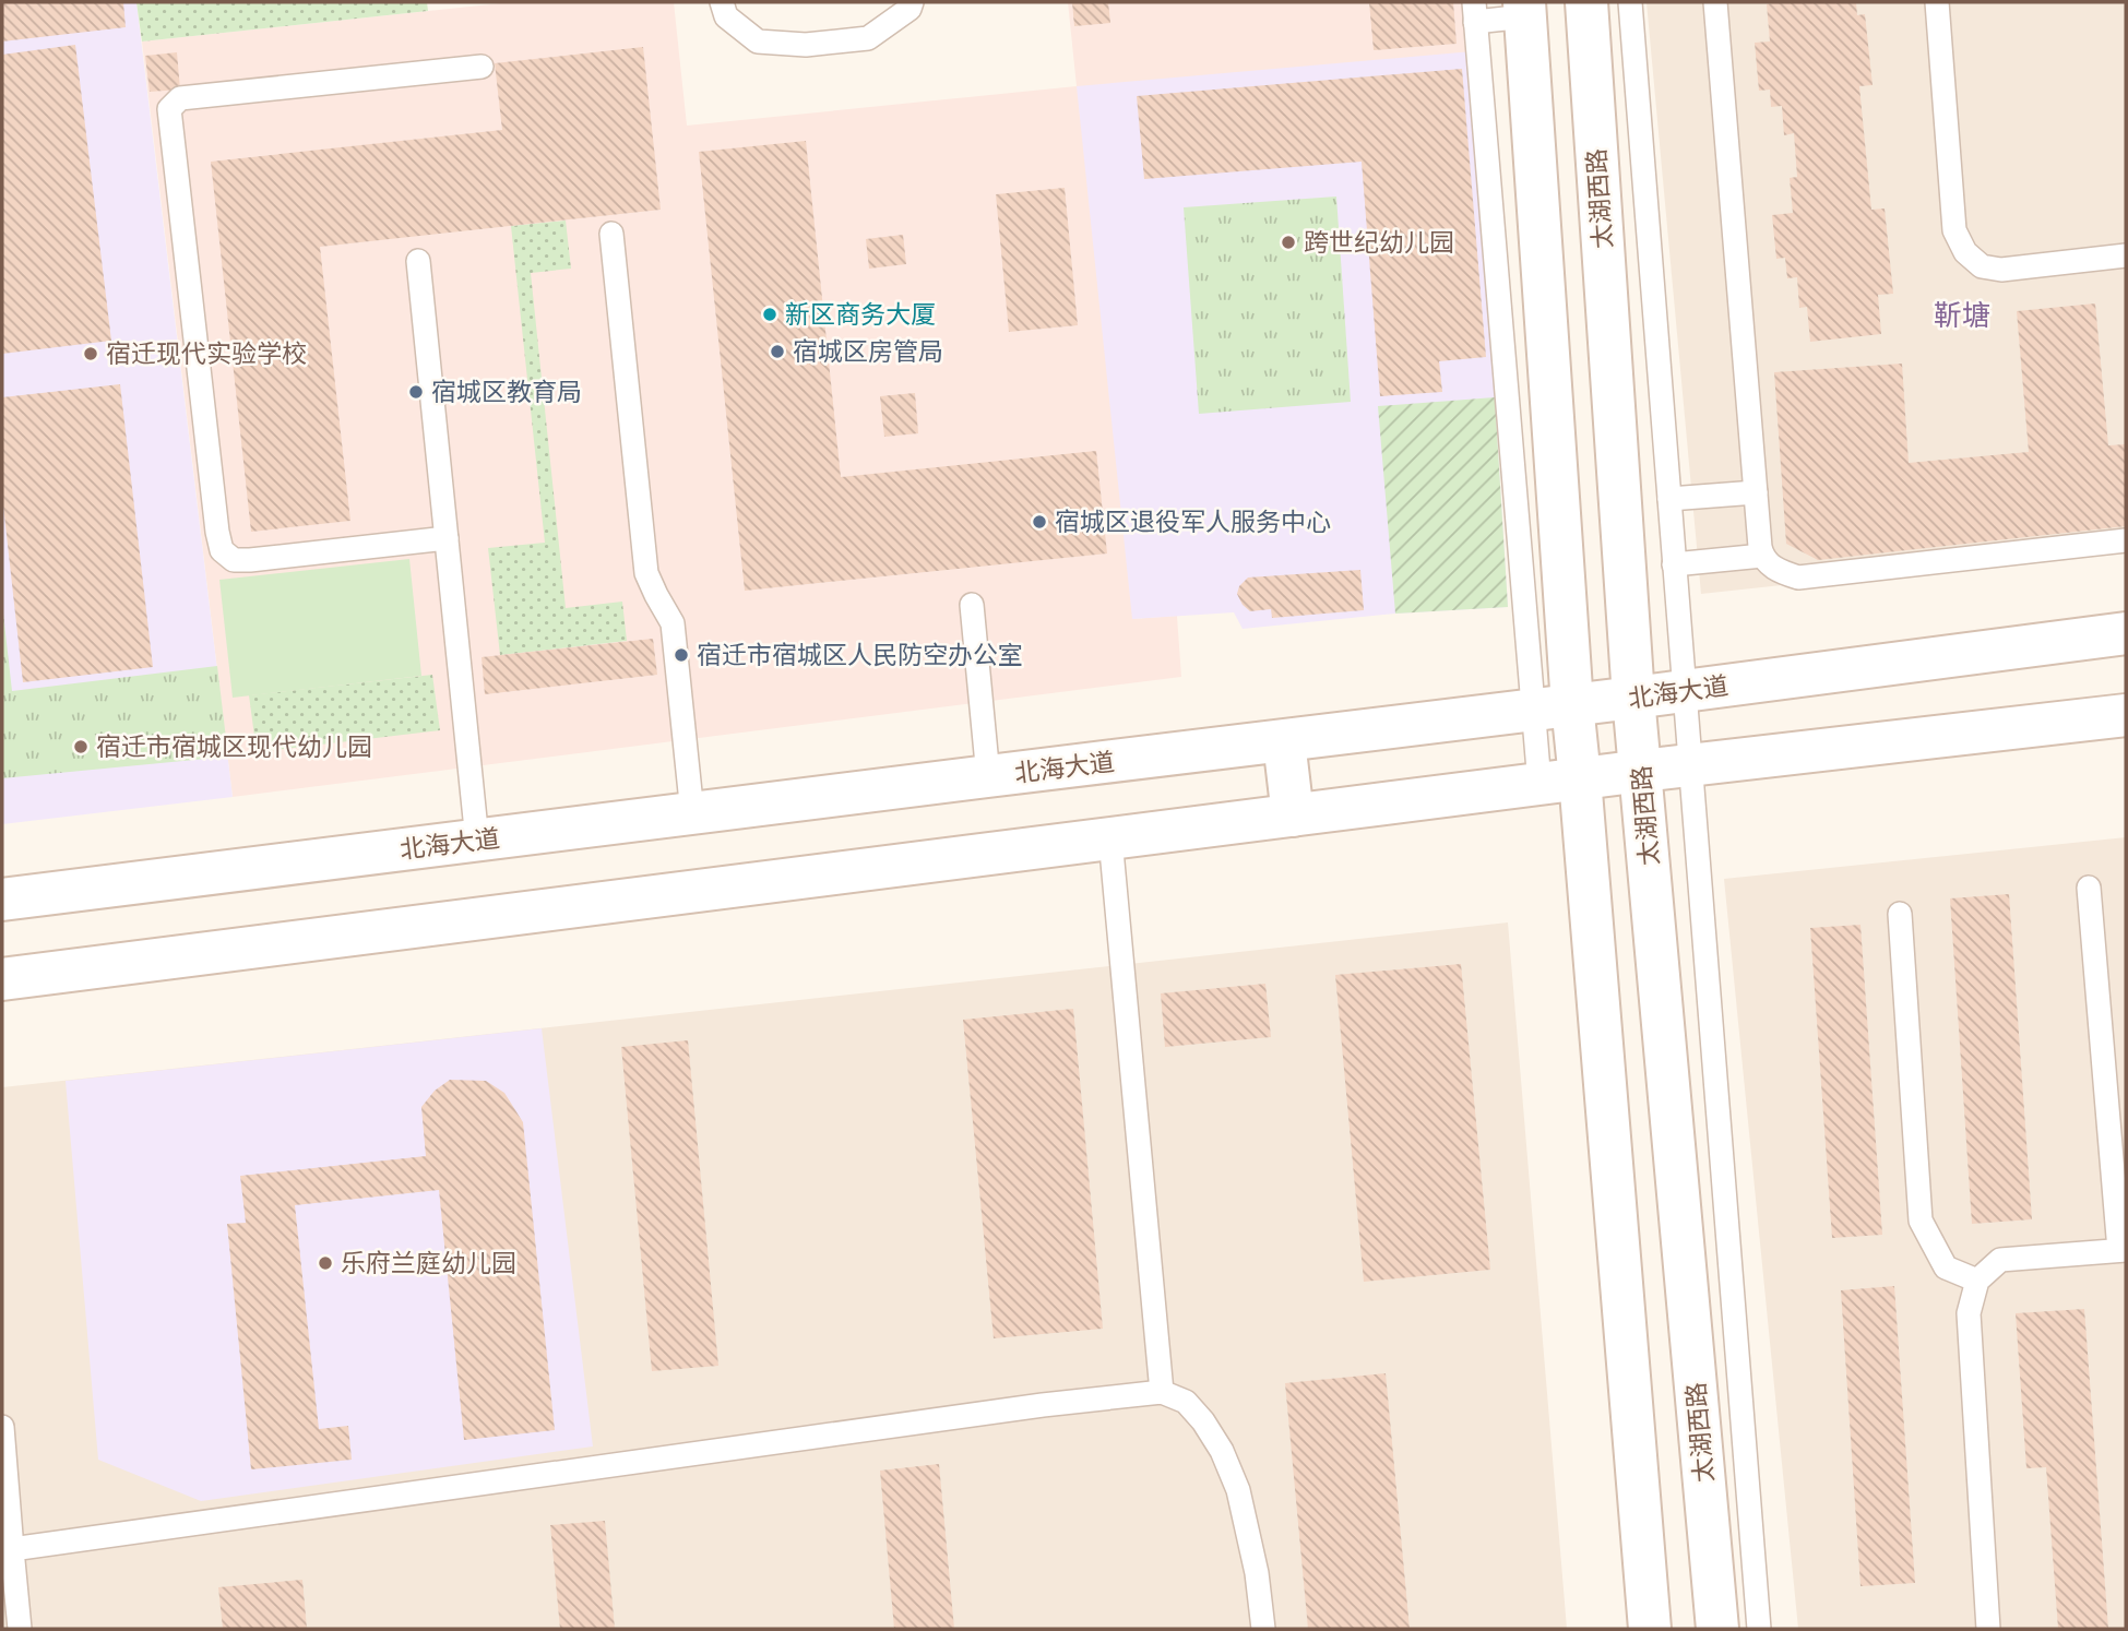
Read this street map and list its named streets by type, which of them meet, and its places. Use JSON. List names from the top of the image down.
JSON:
{
  "streets": {
    "street": ["太湖西路", "北海大道"]
  },
  "crossings": [
    ["太湖西路", "北海大道"]
  ],
  "districts": ["靳塘"],
  "places": [
    "跨世纪幼儿园",
    "新区商务大厦",
    "宿城区房管局",
    "宿迁现代实验学校",
    "宿城区教育局",
    "宿城区退役军人服务中心",
    "宿迁市宿城区人民防空办公室",
    "宿迁市宿城区现代幼儿园",
    "乐府兰庭幼儿园"
  ]
}
